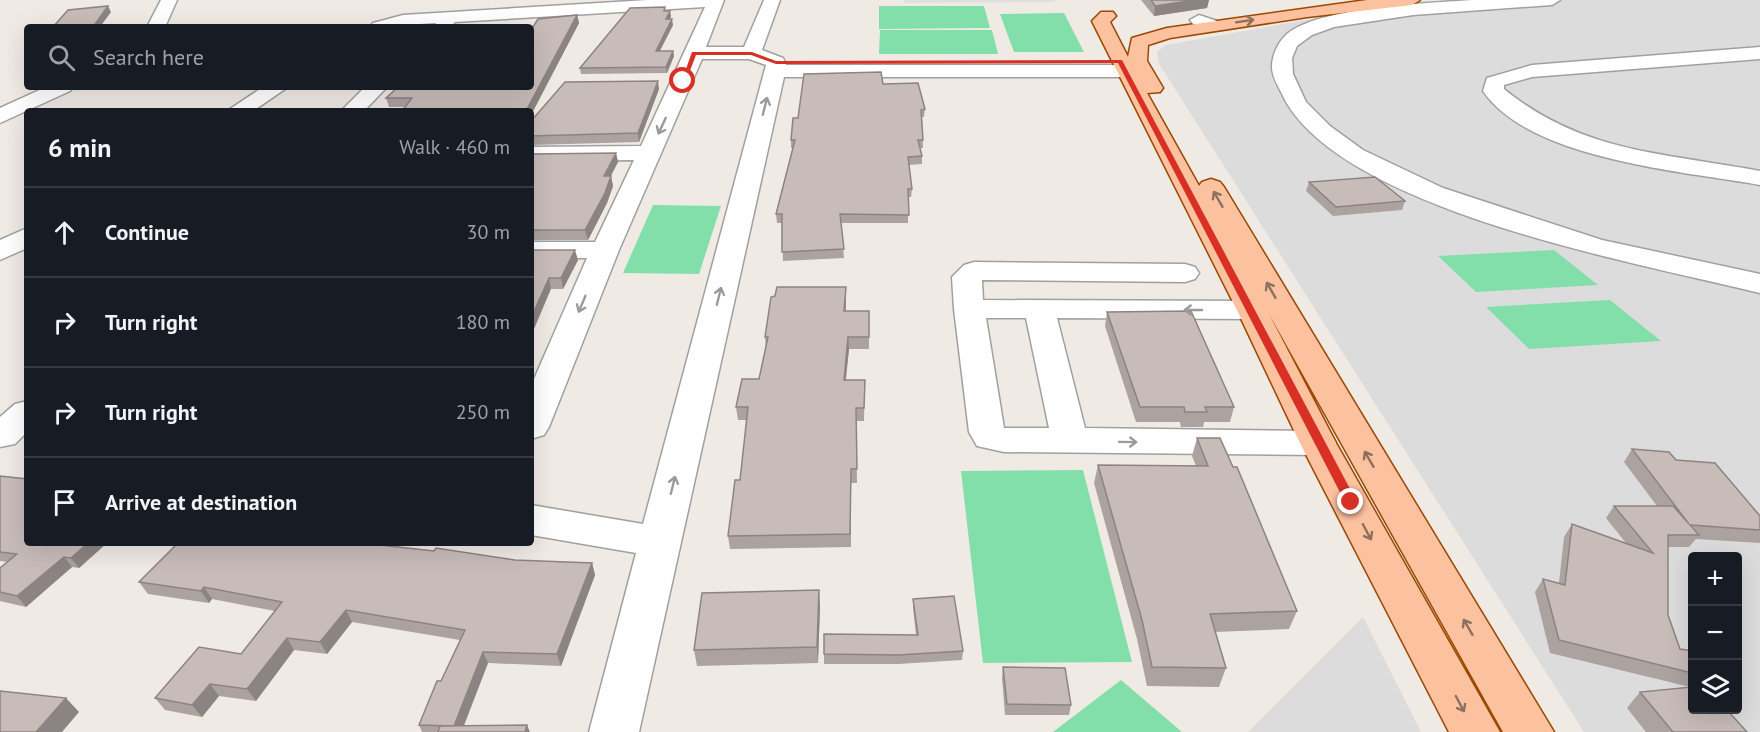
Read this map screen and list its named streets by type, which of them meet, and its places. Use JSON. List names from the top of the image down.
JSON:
{
  "page": {
    "search": "Search here",
    "heading": ["6 min", "Walk · 460 m"],
    "list": [
      ["Continue", "30 m"],
      ["Turn right", "180 m"],
      ["Turn right", "250 m"],
      "Arrive at destination"
    ],
    "map_buttons": ["+", "−"]
  }
}
